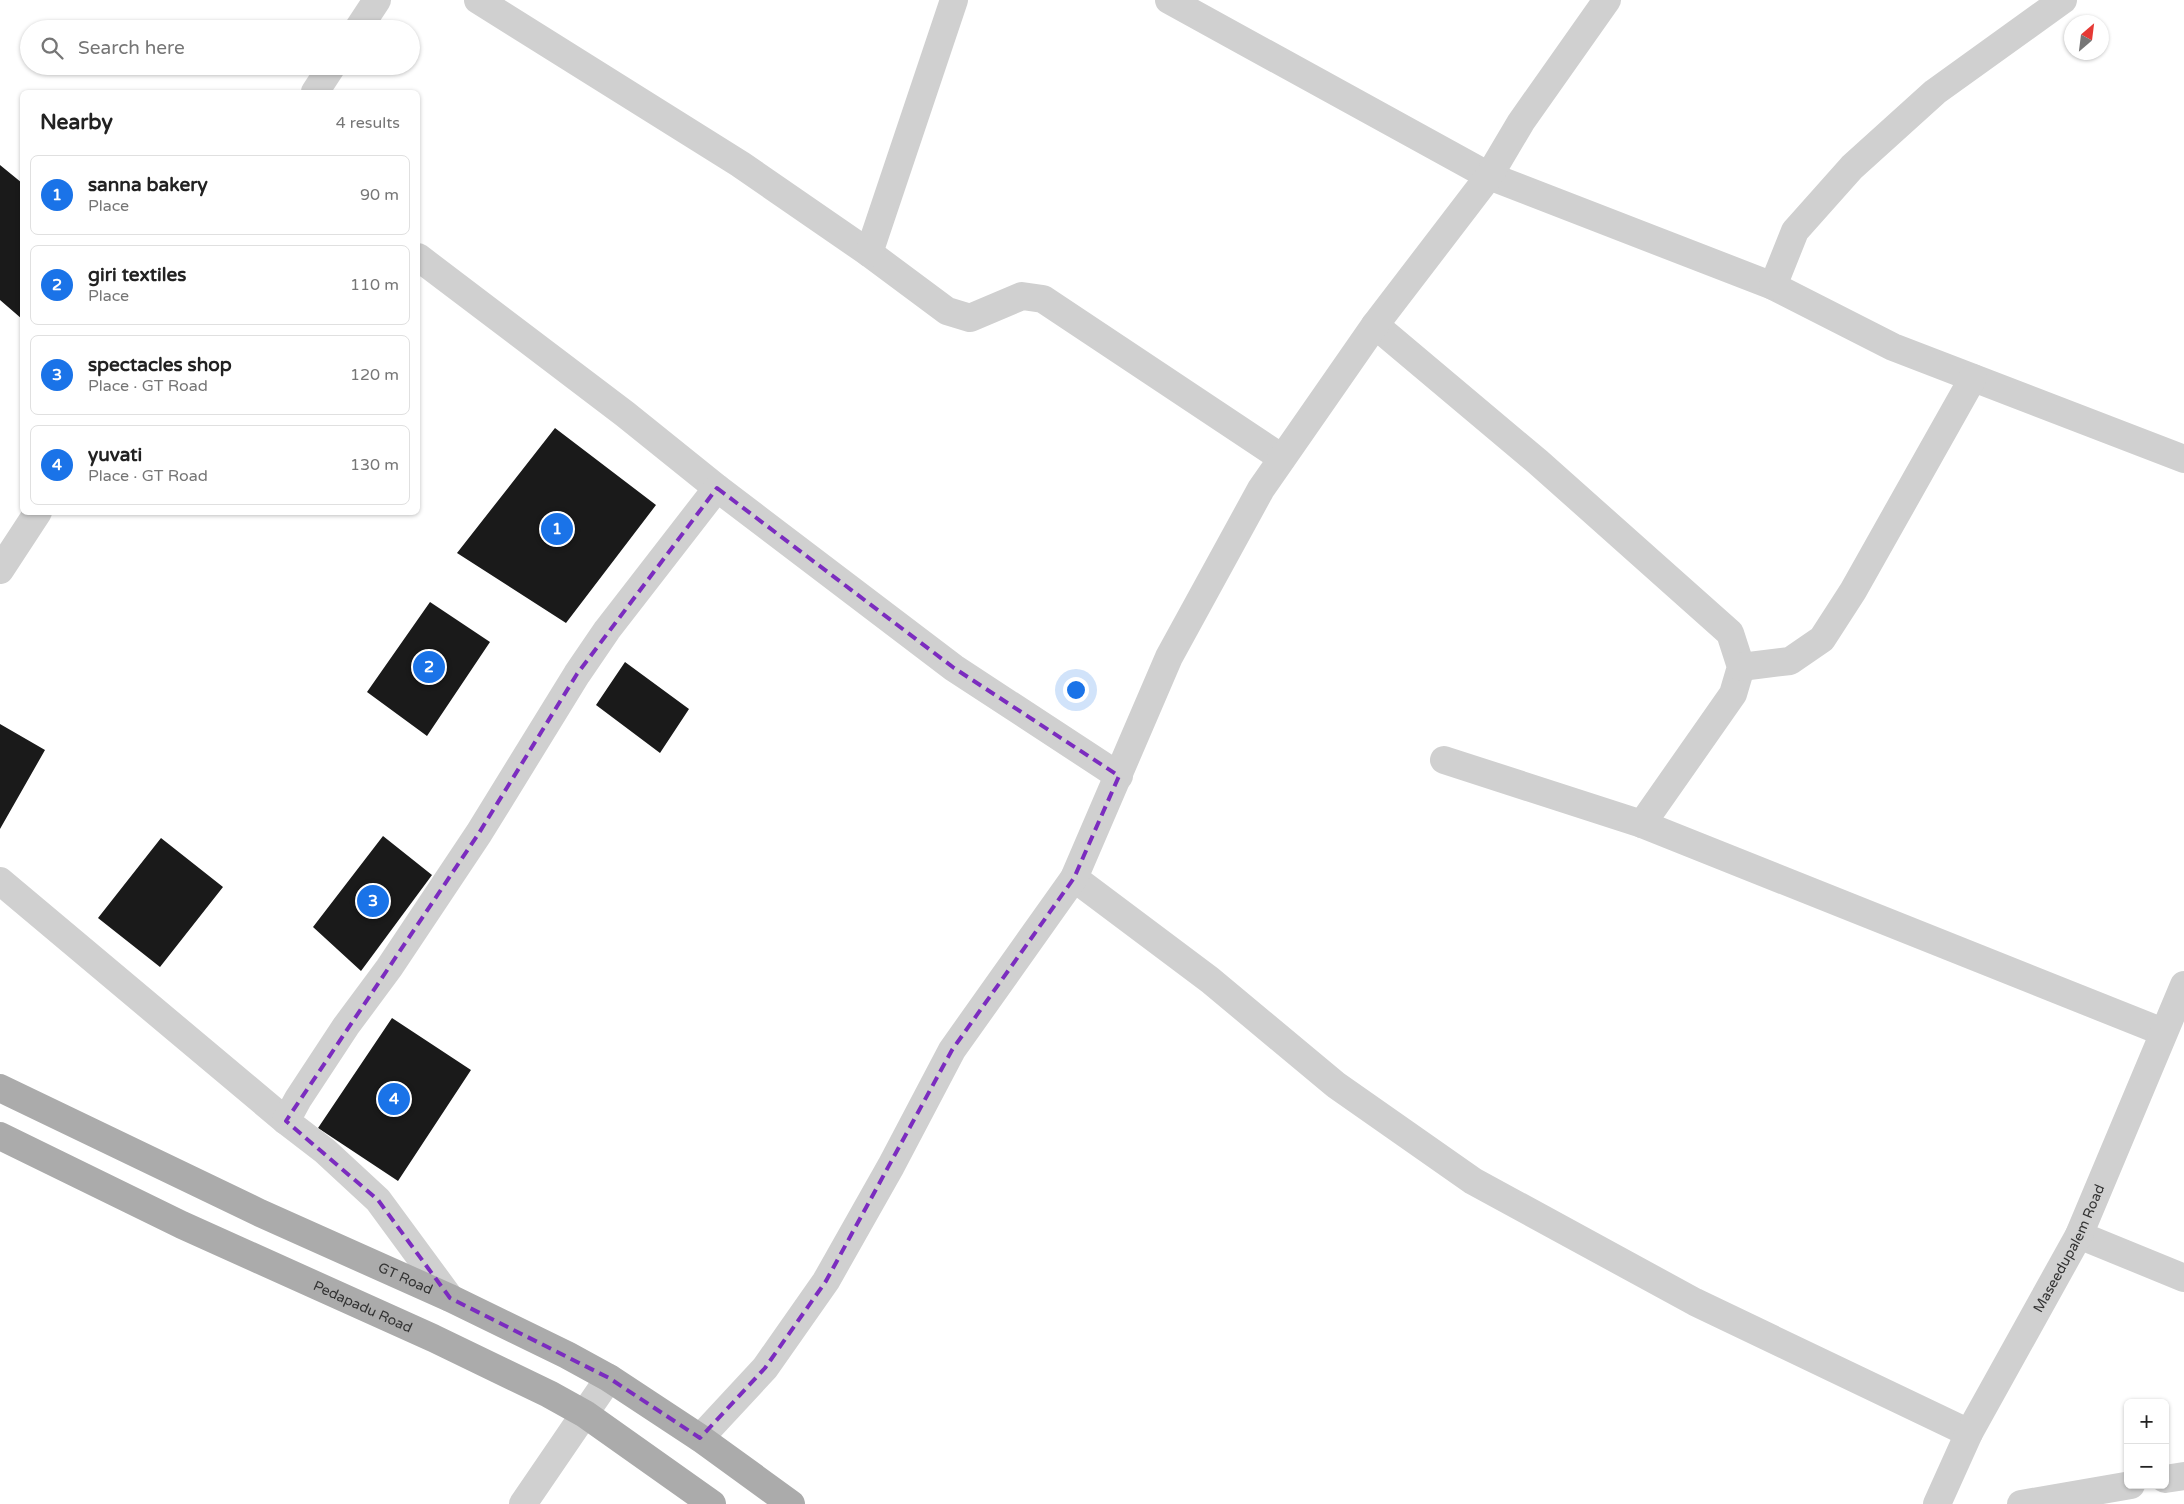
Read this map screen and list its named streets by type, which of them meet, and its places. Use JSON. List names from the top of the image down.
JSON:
{
  "streets": {
    "main road": ["GT Road", "Pedapadu Road"],
    "street": ["Maseedupalem Road"]
  },
  "north": "top right",
  "page": {
    "search": "Search here",
    "heading": ["Nearby", "4 results"],
    "list": [
      {
        "mark": "1",
        "name": "sanna bakery",
        "note": "Place",
        "value": "90 m"
      },
      {
        "mark": "2",
        "name": "giri textiles",
        "note": "Place",
        "value": "110 m"
      },
      {
        "mark": "3",
        "name": "spectacles shop",
        "note": "Place · GT Road",
        "value": "120 m"
      },
      {
        "mark": "4",
        "name": "yuvati",
        "note": "Place · GT Road",
        "value": "130 m"
      }
    ],
    "pins": [
      "1",
      "2",
      "3",
      "4"
    ],
    "map_buttons": ["+", "−"]
  }
}
